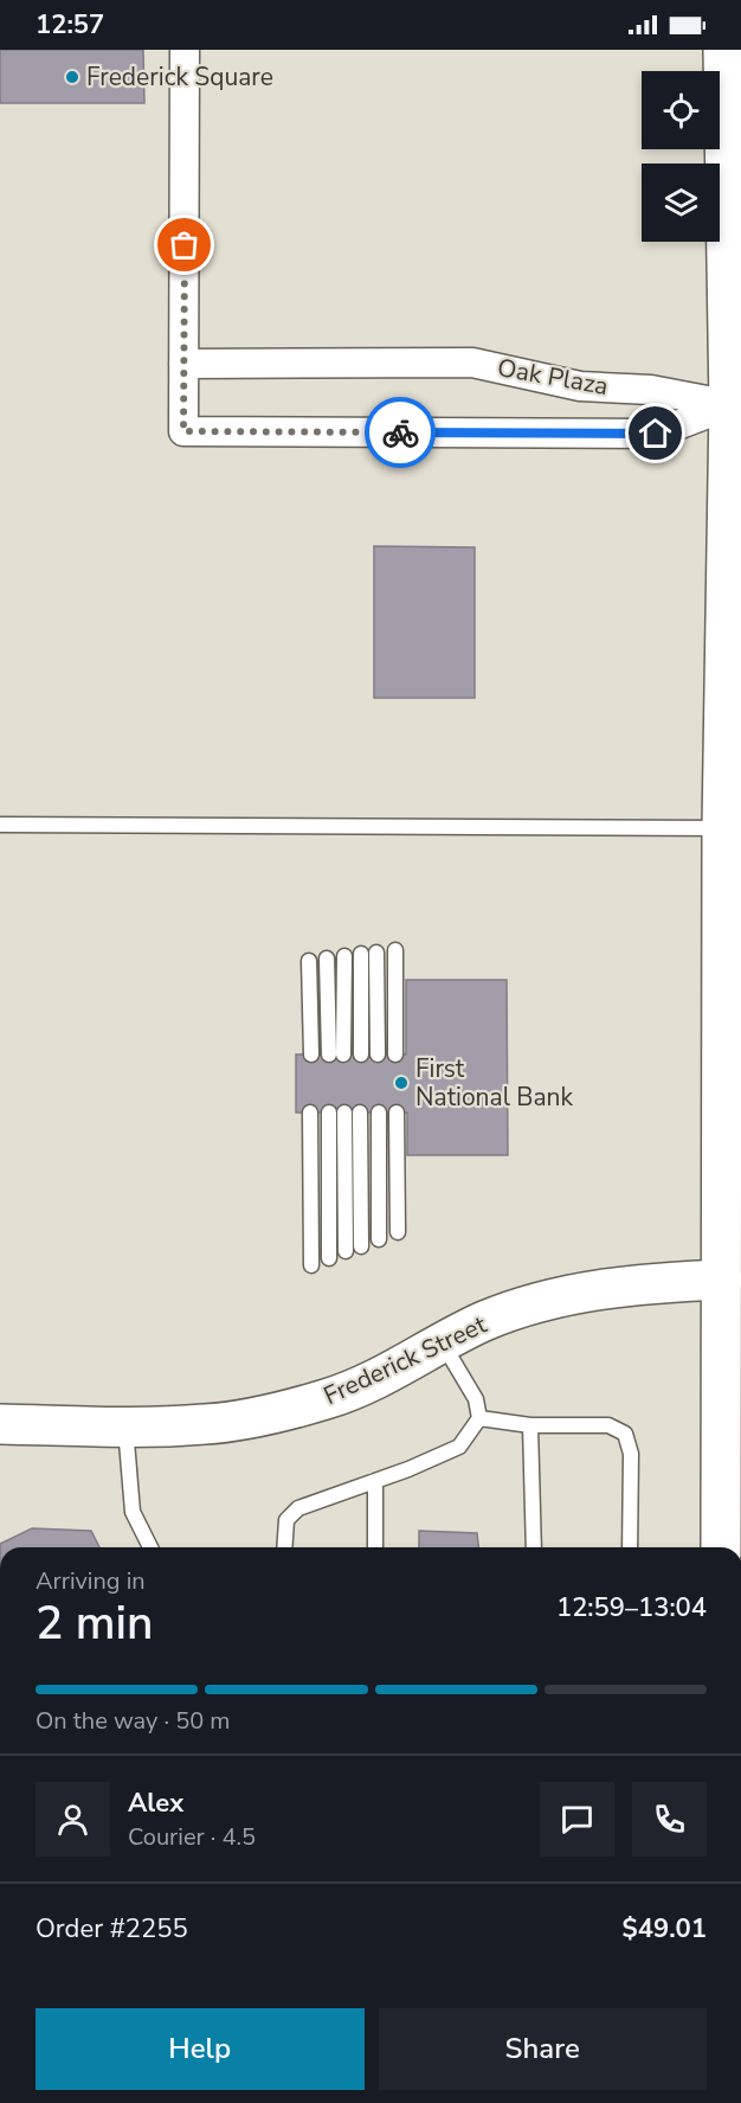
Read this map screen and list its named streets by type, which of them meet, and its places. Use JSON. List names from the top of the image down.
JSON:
{
  "streets": {
    "main road": ["Frederick Street"],
    "street": ["Oak Plaza"]
  },
  "places": ["Frederick Square", "First National Bank"],
  "page": {
    "status": "12:57",
    "heading": ["2 min", "Arriving in", "12:59–13:04"],
    "panel": [
      "Alex",
      "Courier · 4.5",
      "Order #2255",
      "$49.01"
    ],
    "bar": "On the way · 50 m",
    "buttons": ["Help", "Share"]
  }
}
